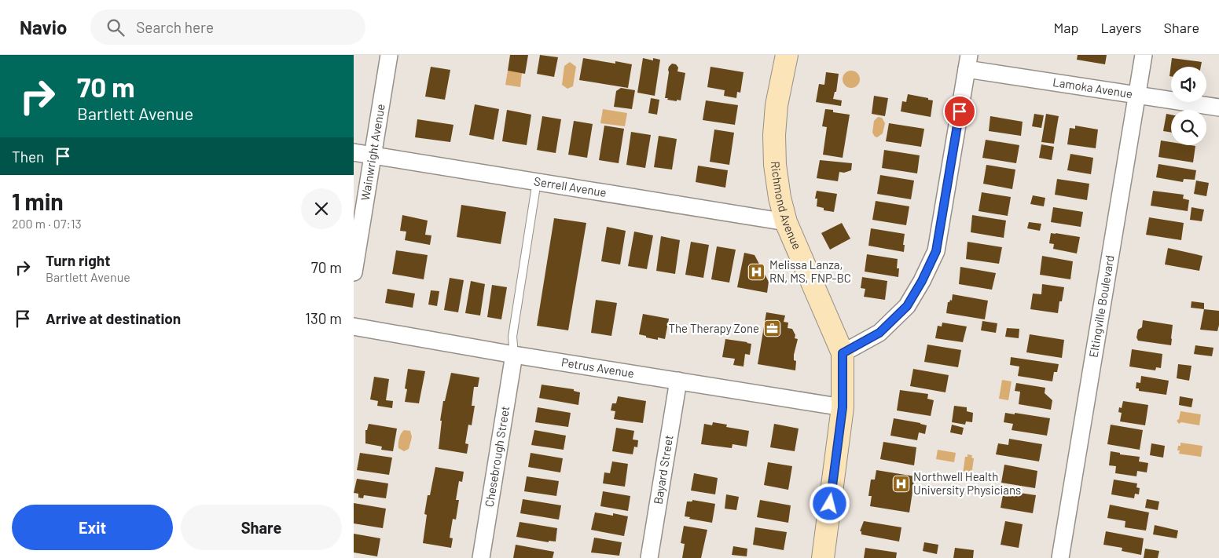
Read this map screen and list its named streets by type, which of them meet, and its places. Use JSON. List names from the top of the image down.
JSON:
{
  "streets": {
    "main road": ["Richmond Avenue"],
    "street": [
      "Lamoka Avenue",
      "Wainwright Avenue",
      "Serrell Avenue",
      "Eltingville Boulevard",
      "Petrus Avenue",
      "Chesebrough Street",
      "Bayard Street"
    ]
  },
  "crossings": [
    ["Lamoka Avenue", "Eltingville Boulevard"],
    ["Wainwright Avenue", "Serrell Avenue"],
    ["Serrell Avenue", "Richmond Avenue"],
    ["Richmond Avenue", "Petrus Avenue"],
    ["Petrus Avenue", "Chesebrough Street"],
    ["Petrus Avenue", "Bayard Street"]
  ],
  "places": {
    "hospital": ["Melissa Lanza, RN, MS, FNP-BC", "Northwell Health University Physicians"],
    "office": ["The Therapy Zone"]
  },
  "page": {
    "header": "Navio",
    "search": "Search here",
    "nav": ["Map", "Layers", "Share"],
    "turn": ["70 m", "Bartlett Avenue"],
    "then": "Then",
    "heading": ["1 min", "200 m · 07:13"],
    "list": [
      {
        "name": "Turn right",
        "note": "Bartlett Avenue",
        "value": "70 m"
      },
      {
        "name": "Arrive at destination",
        "value": "130 m"
      }
    ],
    "buttons": ["Exit", "Share"]
  }
}
